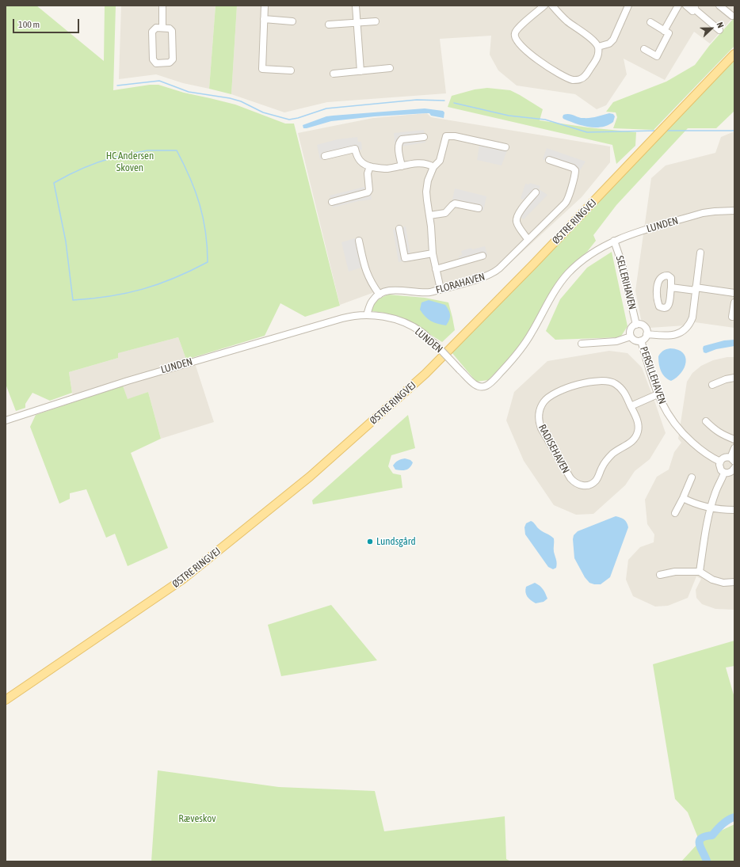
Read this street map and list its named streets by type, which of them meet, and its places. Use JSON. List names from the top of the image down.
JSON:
{
  "streets": {
    "main road": ["ØSTRE RINGVEJ"],
    "street": [
      "LUNDEN",
      "SELLERIHAVEN",
      "FLORAHAVEN",
      "PERSILLEHAVEN",
      "RADISEHAVEN"
    ]
  },
  "crossings": [
    ["LUNDEN", "SELLERIHAVEN"],
    ["SELLERIHAVEN", "PERSILLEHAVEN"]
  ],
  "parks": ["HC Andersen Skoven", "Ræveskov"],
  "places": ["Lundsgård"],
  "scale_bar": "100 m",
  "north": "right"
}
